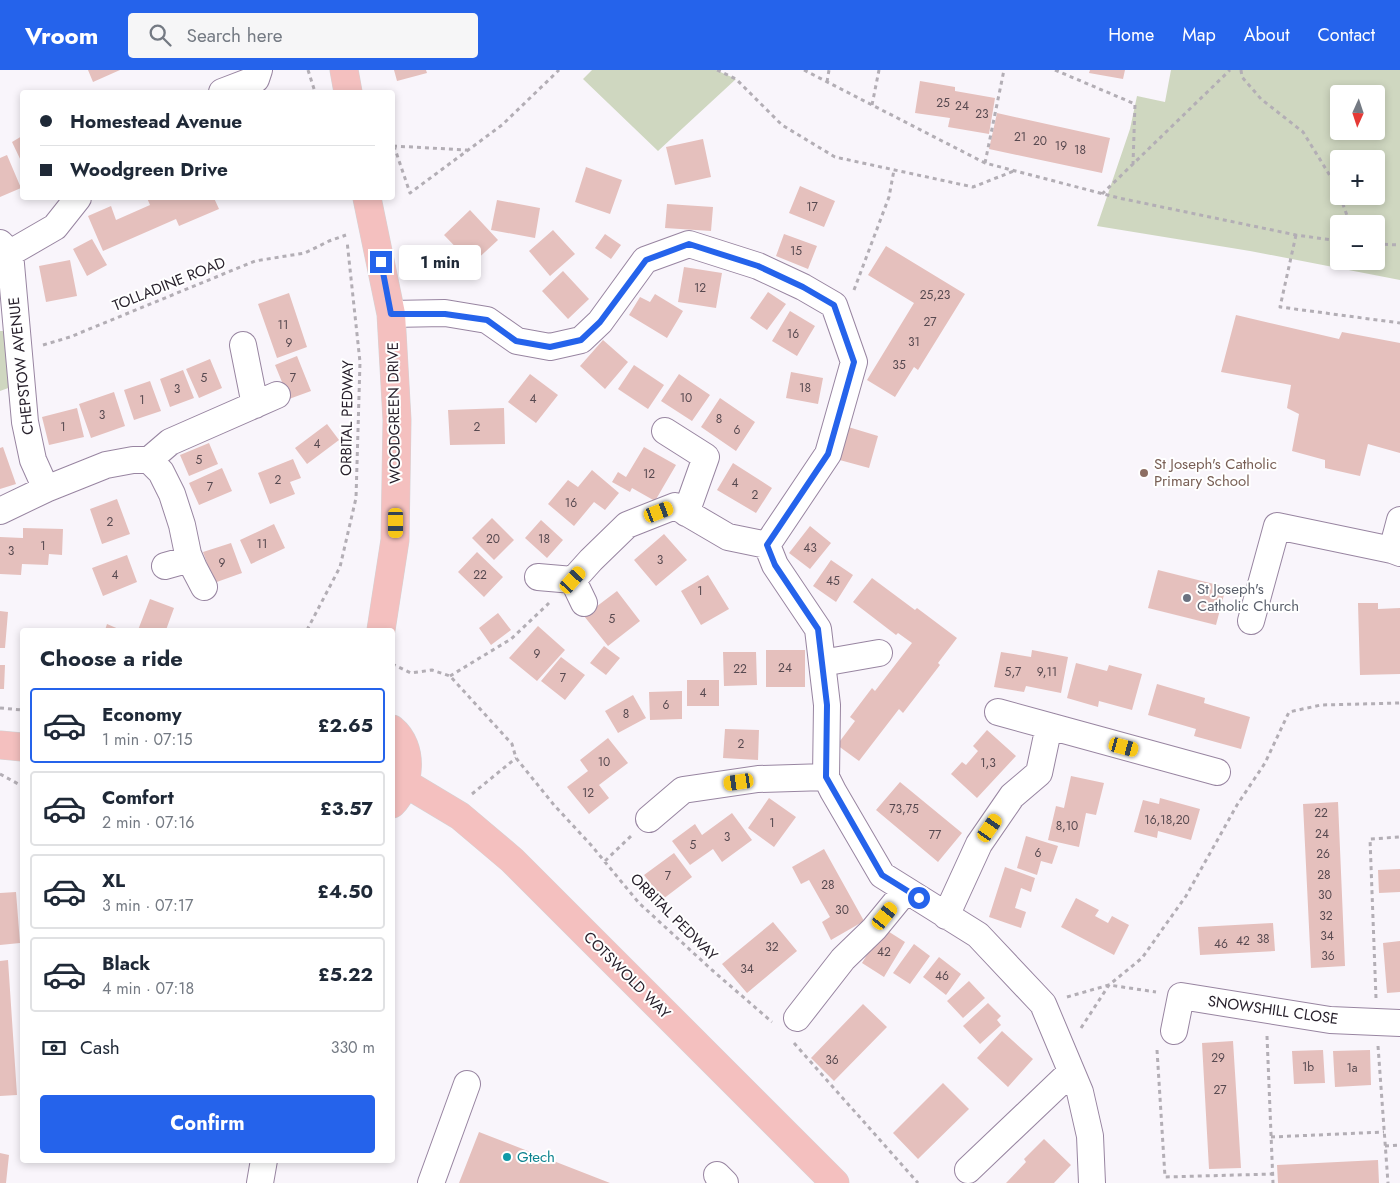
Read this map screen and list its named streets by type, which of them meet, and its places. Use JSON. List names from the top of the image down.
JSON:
{
  "streets": {
    "main road": ["WOODGREEN DRIVE", "COTSWOLD WAY"],
    "street": ["CHEPSTOW AVENUE", "SNOWSHILL CLOSE"],
    "path": ["TOLLADINE ROAD", "ORBITAL PEDWAY"]
  },
  "crossings": [
    ["TOLLADINE ROAD", "CHEPSTOW AVENUE"],
    ["TOLLADINE ROAD", "ORBITAL PEDWAY"]
  ],
  "places": ["St Joseph's Catholic Primary School", "St Joseph's Catholic Church", "Gtech"],
  "house_numbers": [
    "25",
    "24",
    "23",
    "21",
    "20",
    "19",
    "18",
    "17",
    "15",
    "12",
    "25,23",
    "27",
    "11",
    "16",
    "31",
    "9",
    "35",
    "5",
    "7",
    "18",
    "3",
    "10",
    "4",
    "1",
    "3",
    "8",
    "1",
    "2",
    "6",
    "4",
    "5",
    "12",
    "2",
    "4",
    "7",
    "2",
    "16",
    "2",
    "20",
    "18",
    "11",
    "1",
    "43",
    "3",
    "3",
    "9",
    "4",
    "22",
    "45",
    "1",
    "5",
    "9",
    "24",
    "22",
    "5,7",
    "9,11",
    "7",
    "4",
    "6",
    "8",
    "2",
    "10",
    "1,3",
    "12",
    "73,75",
    "22",
    "16,18,20",
    "1",
    "8,10",
    "24",
    "77",
    "3",
    "5",
    "6",
    "26",
    "28",
    "7",
    "28",
    "30",
    "30",
    "32",
    "34",
    "38",
    "42",
    "46",
    "32",
    "42",
    "36",
    "34",
    "46",
    "29",
    "36",
    "1b",
    "1a",
    "27"
  ],
  "north": "bottom",
  "page": {
    "header": "Vroom",
    "search": "Search here",
    "nav": [
      "Home",
      "Map",
      "About",
      "Contact"
    ],
    "map_buttons": ["+", "−"],
    "banner": ["Homestead Avenue", "Woodgreen Drive"],
    "bubble": "1 min",
    "heading": "Choose a ride",
    "list": [
      {
        "name": "Economy",
        "note": "1 min · 07:15",
        "value": "£2.65"
      },
      {
        "name": "Comfort",
        "note": "2 min · 07:16",
        "value": "£3.57"
      },
      {
        "name": "XL",
        "note": "3 min · 07:17",
        "value": "£4.50"
      },
      {
        "name": "Black",
        "note": "4 min · 07:18",
        "value": "£5.22"
      }
    ],
    "pay": ["Cash", "330 m"],
    "buttons": "Confirm"
  }
}
